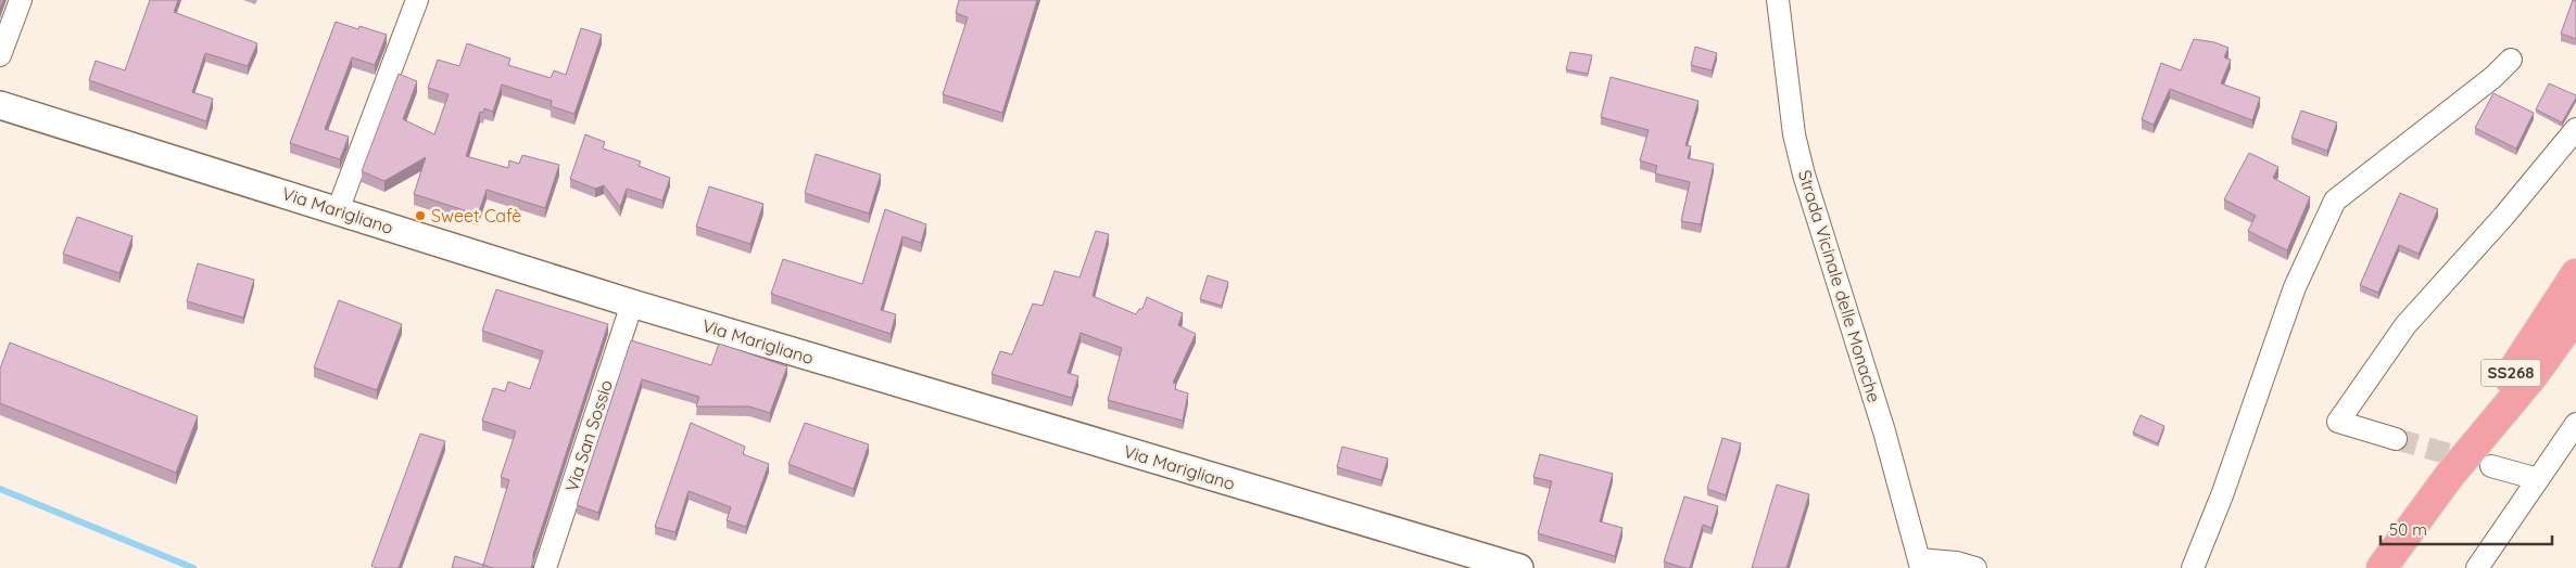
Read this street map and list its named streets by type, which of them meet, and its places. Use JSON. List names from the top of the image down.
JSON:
{
  "streets": {
    "highway": ["SS268"],
    "street": ["Via Marigliano", "Strada Vicinale delle Monache", "Via San Sossio"]
  },
  "crossings": [
    ["Via Marigliano", "Via San Sossio"]
  ],
  "places": ["Sweet Cafè"],
  "scale_bar": "50 m"
}
